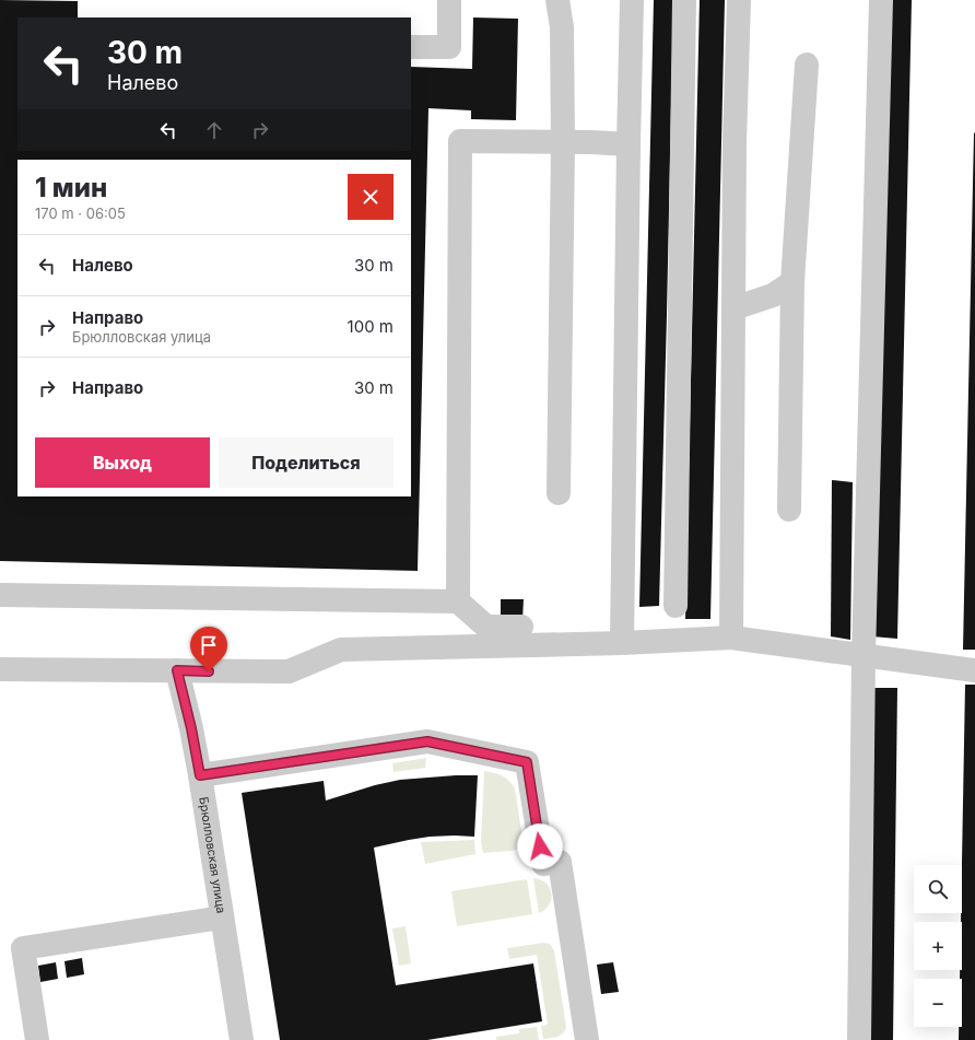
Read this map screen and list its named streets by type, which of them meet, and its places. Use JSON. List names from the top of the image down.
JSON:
{
  "streets": {
    "street": ["Брюлловская улица"]
  },
  "page": {
    "turn": ["30 m", "Налево"],
    "heading": ["1 мин", "170 m · 06:05"],
    "list": [
      {
        "name": "Налево",
        "value": "30 m"
      },
      {
        "name": "Направо",
        "note": "Брюлловская улица",
        "value": "100 m"
      },
      {
        "name": "Направо",
        "value": "30 m"
      }
    ],
    "buttons": ["Выход", "Поделиться"],
    "map_buttons": ["+", "−"]
  }
}
